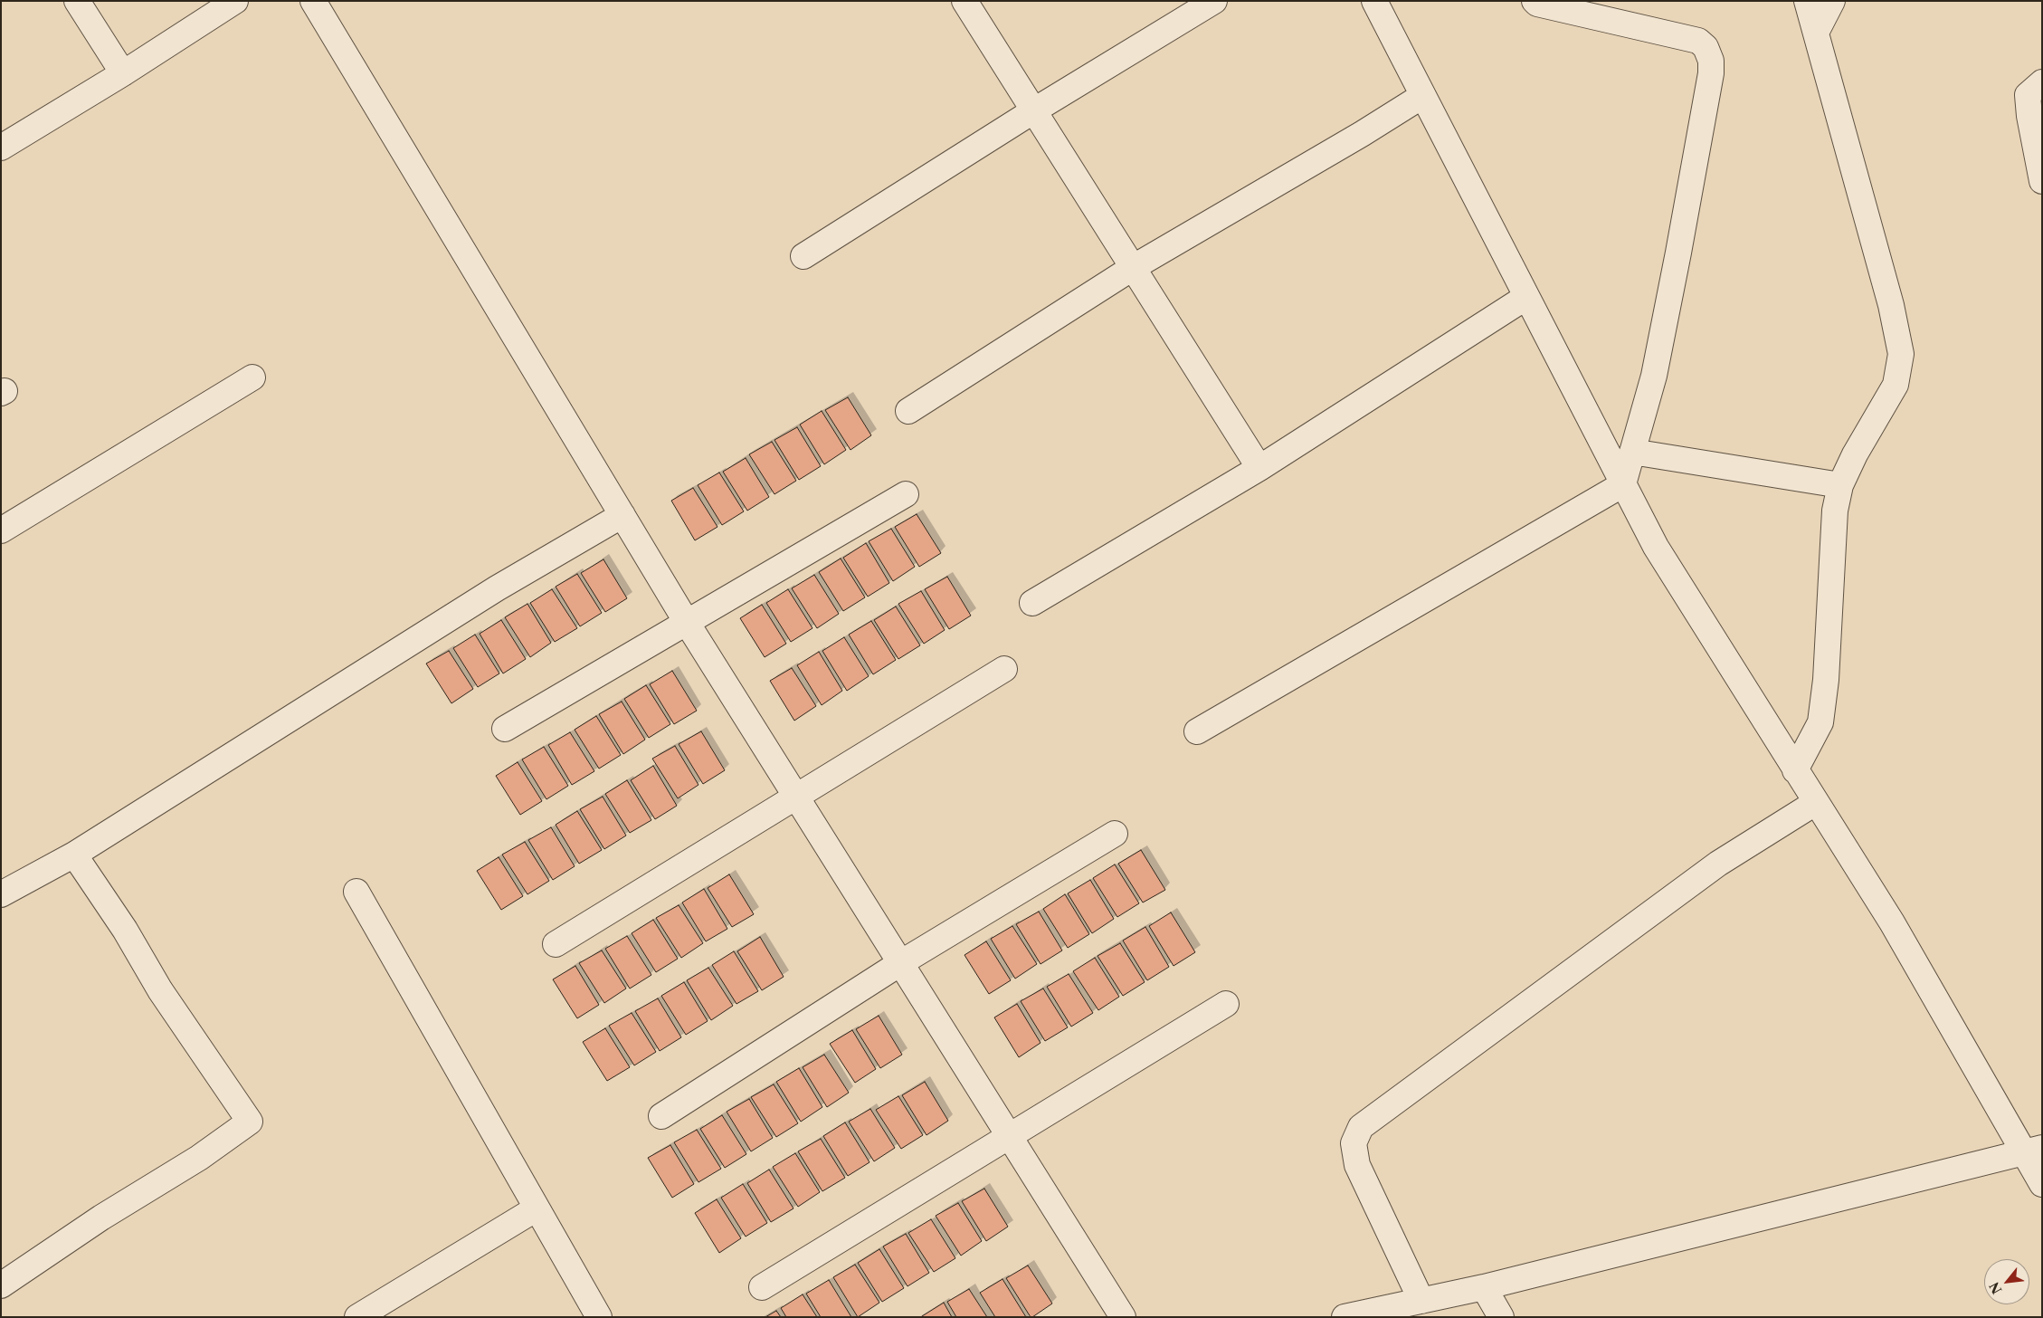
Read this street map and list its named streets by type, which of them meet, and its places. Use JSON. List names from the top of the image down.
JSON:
{
  "north": "bottom left"
}
